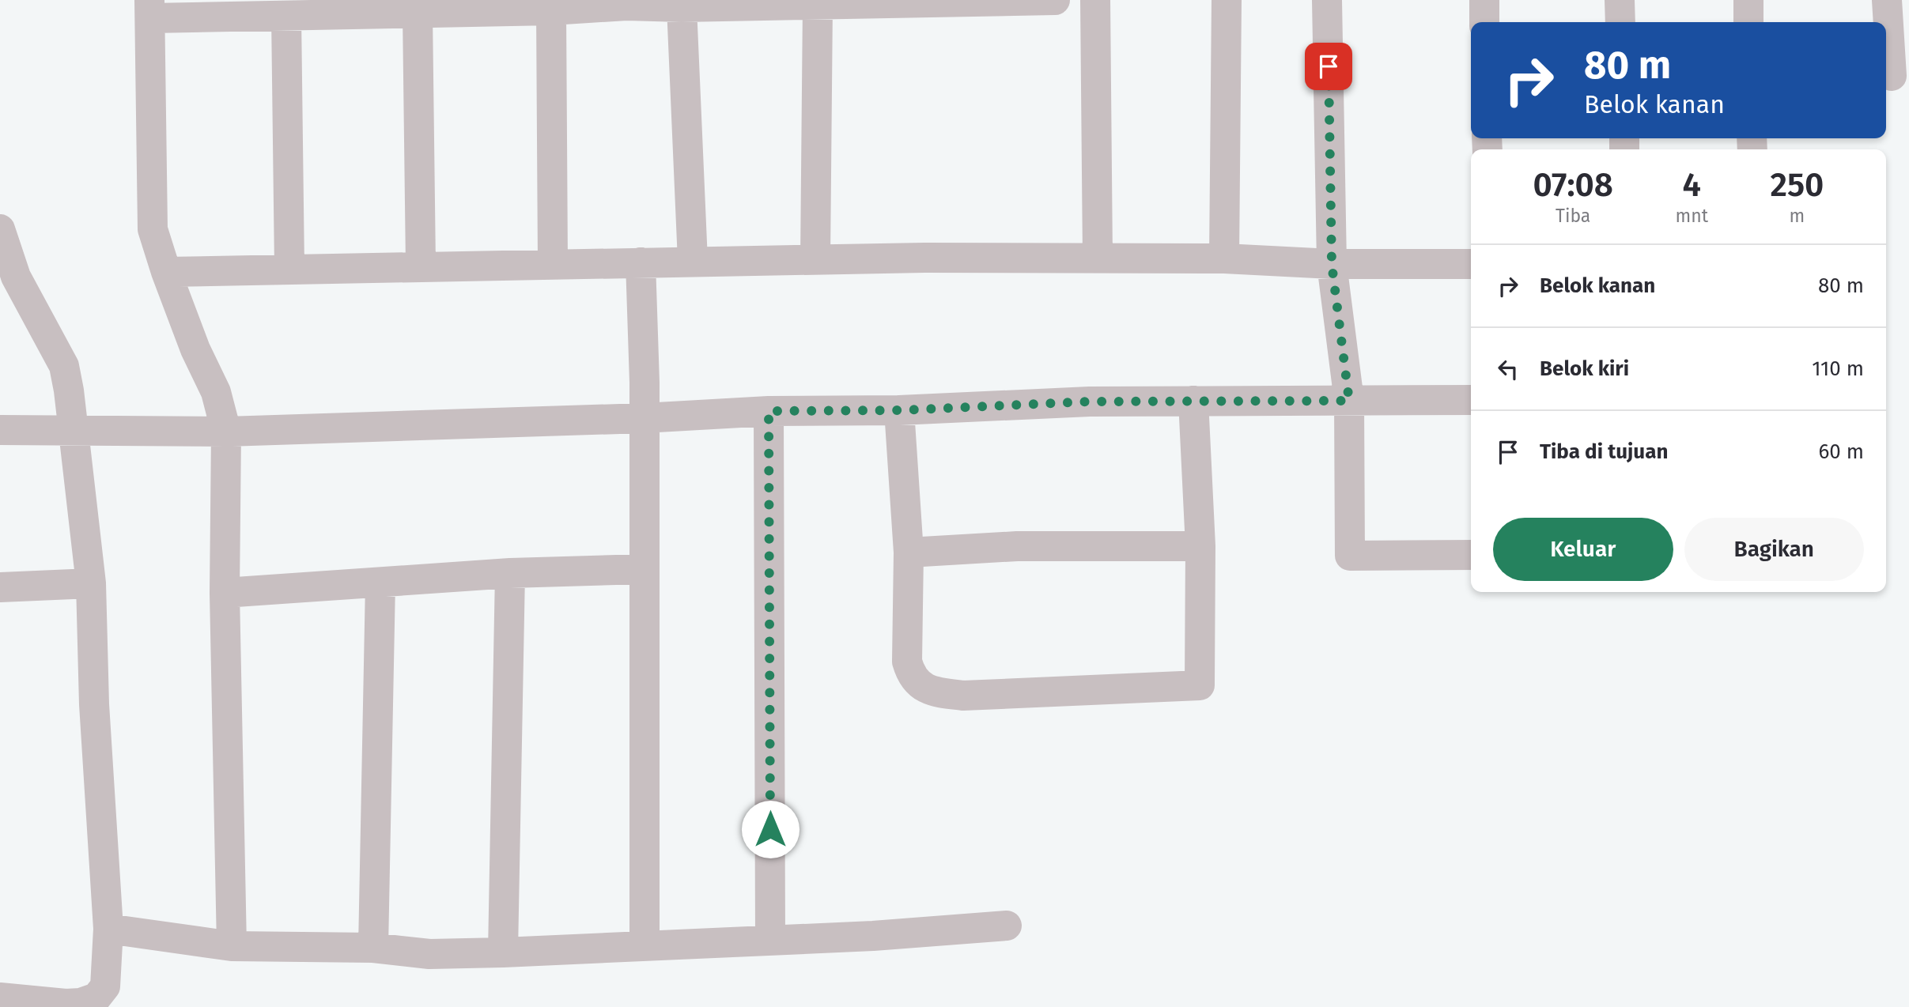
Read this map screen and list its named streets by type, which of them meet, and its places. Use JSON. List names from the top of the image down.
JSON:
{
  "page": {
    "turn": ["80 m", "Belok kanan"],
    "eta": [
      "07:08",
      "Tiba",
      "4",
      "mnt",
      "250",
      "m"
    ],
    "list": [
      {
        "name": "Belok kanan",
        "value": "80 m"
      },
      {
        "name": "Belok kiri",
        "value": "110 m"
      },
      {
        "name": "Tiba di tujuan",
        "value": "60 m"
      }
    ],
    "buttons": ["Keluar", "Bagikan"]
  }
}
